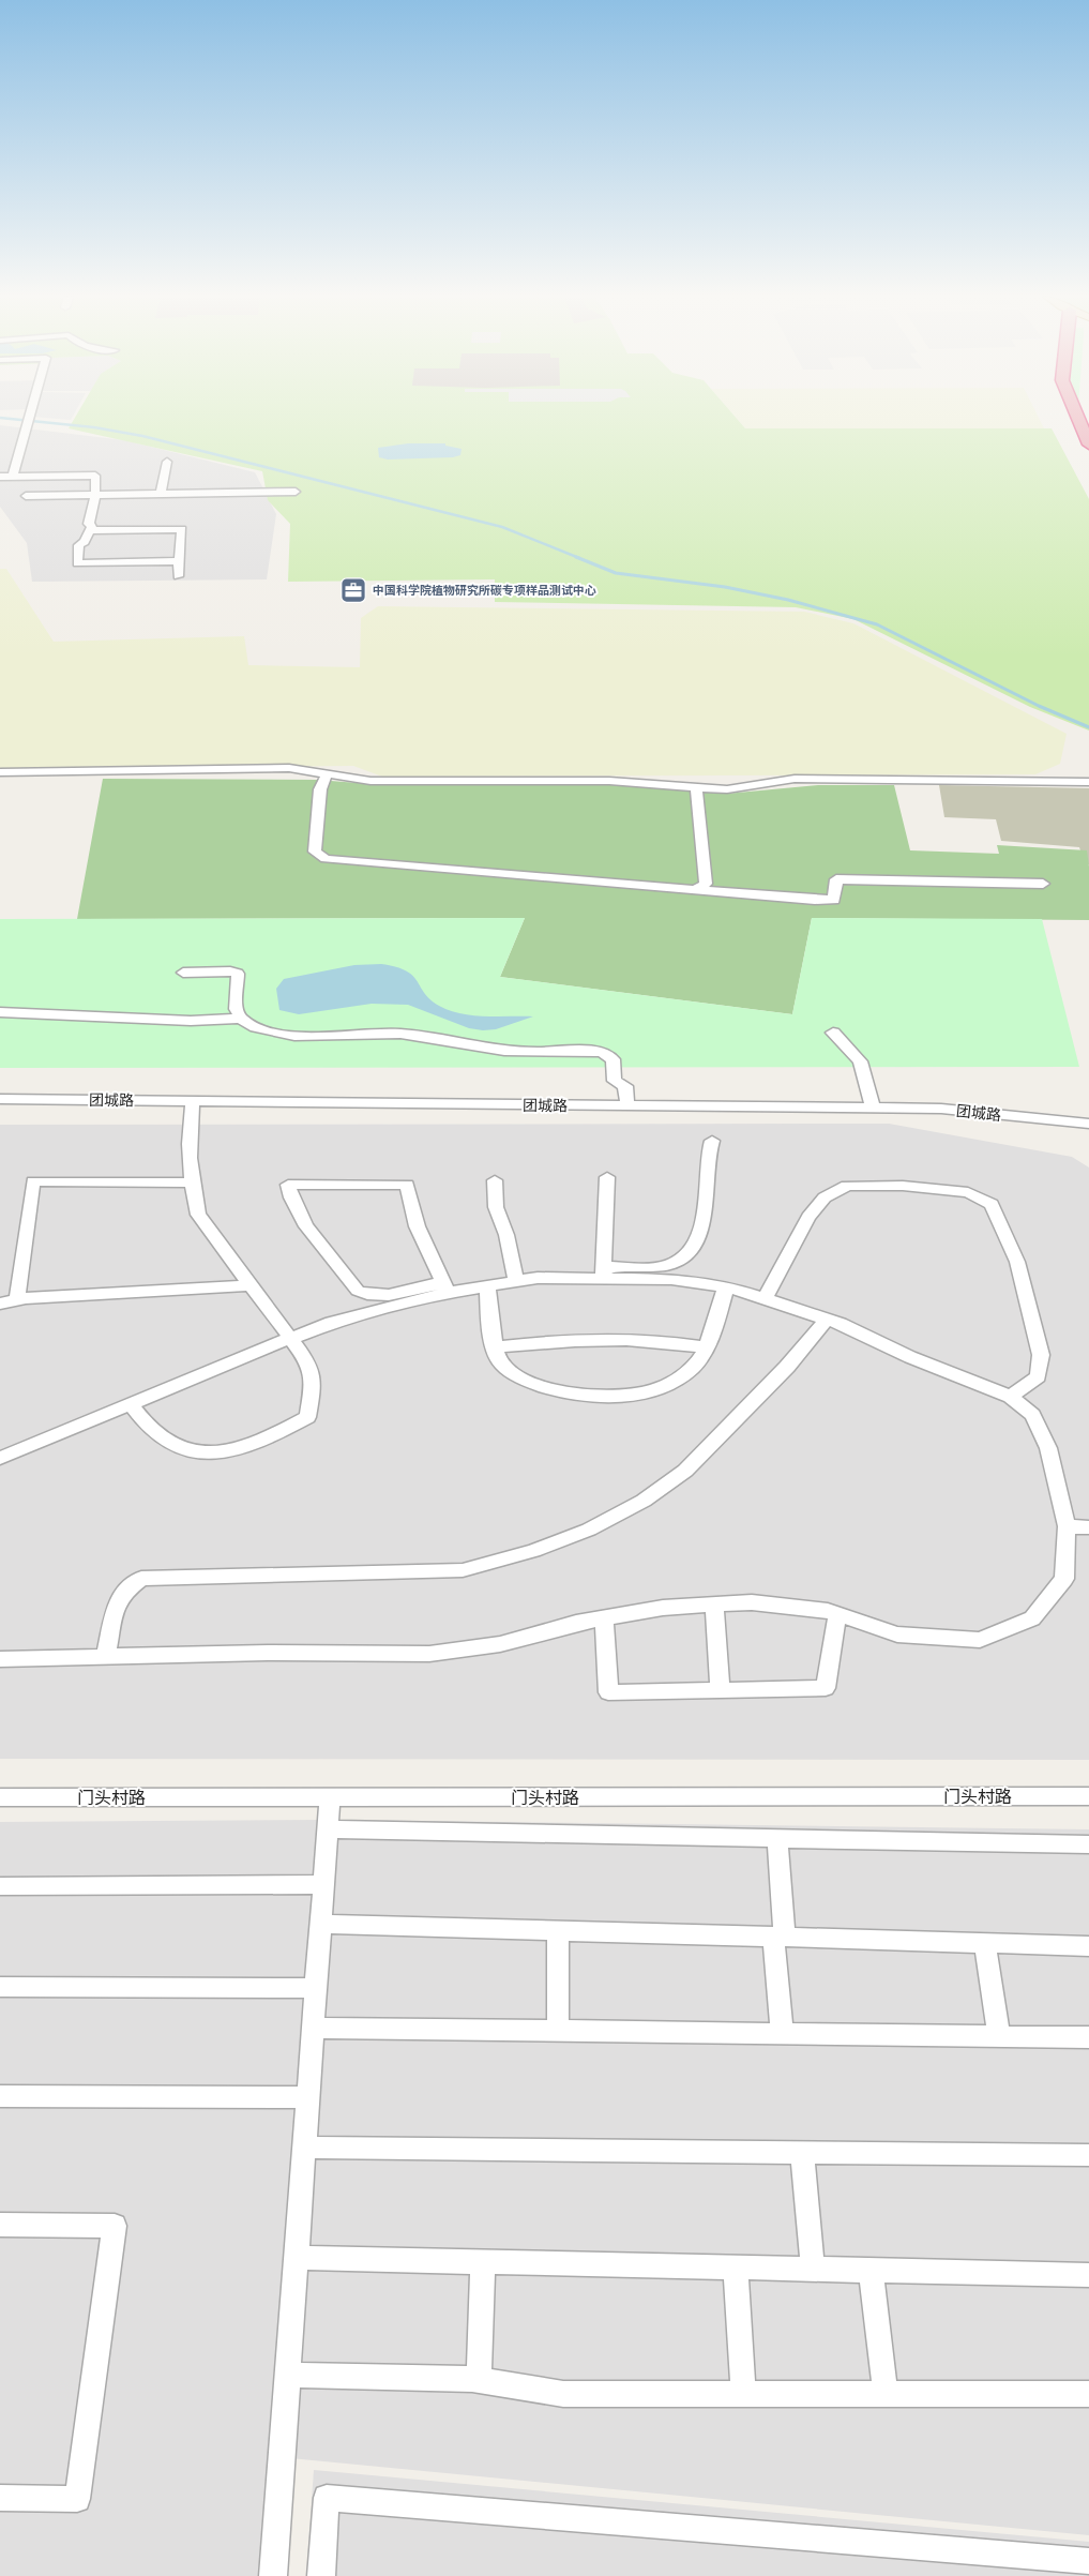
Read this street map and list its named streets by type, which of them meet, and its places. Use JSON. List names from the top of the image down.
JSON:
{
  "streets": {
    "street": ["团城路", "门头村路"]
  },
  "places": {
    "office": ["中国科学院植物研究所碳专项样品测试中心"]
  }
}
